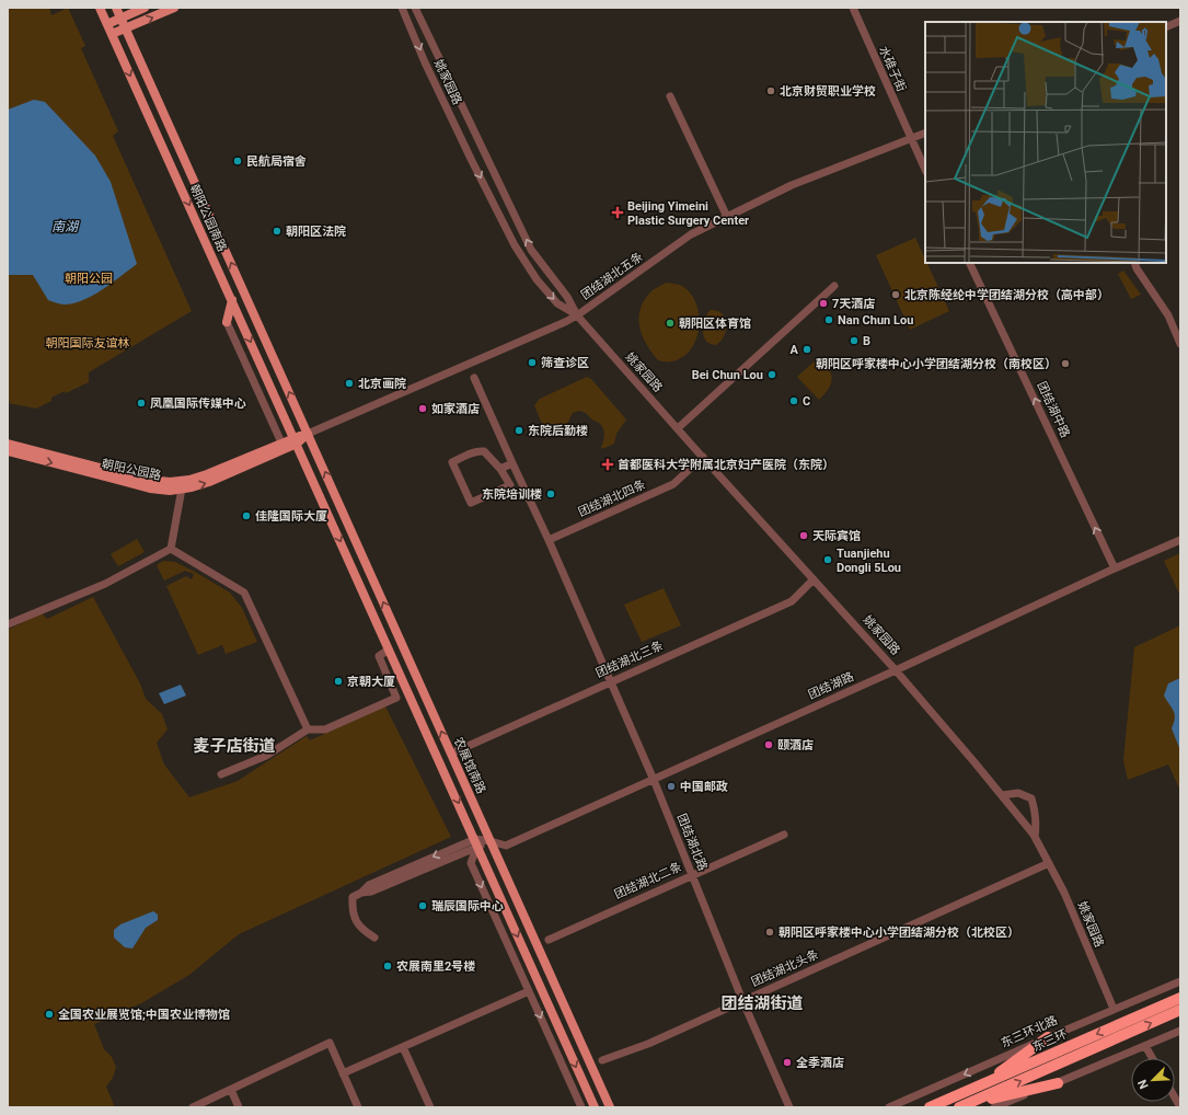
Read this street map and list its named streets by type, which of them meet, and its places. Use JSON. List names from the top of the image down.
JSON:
{
  "streets": {
    "highway": ["东三环"],
    "main road": ["朝阳公园南路", "朝阳公园路", "农展馆南路"],
    "street": [
      "水碓子街",
      "姚家园路",
      "团结湖北五条",
      "团结湖中路",
      "团结湖北四条",
      "团结湖北三条",
      "团结湖路",
      "团结湖北路",
      "团结湖北二条",
      "团结湖北头条",
      "东三环北路"
    ]
  },
  "crossings": [
    ["水碓子街", "团结湖北五条"],
    ["姚家园路", "团结湖北五条"],
    ["姚家园路", "团结湖北四条"],
    ["姚家园路", "团结湖北三条"],
    ["姚家园路", "团结湖路"],
    ["姚家园路", "团结湖北头条"],
    ["姚家园路", "东三环北路"],
    ["朝阳公园南路", "团结湖北五条"],
    ["朝阳公园南路", "朝阳公园路"],
    ["朝阳公园南路", "农展馆南路"],
    ["团结湖北五条", "农展馆南路"],
    ["团结湖中路", "团结湖路"],
    ["朝阳公园路", "农展馆南路"],
    ["团结湖北四条", "团结湖北路"],
    ["团结湖北三条", "农展馆南路"],
    ["团结湖北三条", "团结湖北路"],
    ["团结湖路", "农展馆南路"],
    ["团结湖路", "团结湖北路"],
    ["团结湖北路", "团结湖北二条"],
    ["团结湖北路", "团结湖北头条"]
  ],
  "one_way": ["团结湖中路"],
  "districts": ["麦子店街道", "团结湖街道"],
  "water": ["南湖"],
  "parks": ["朝阳公园", "朝阳国际友谊林"],
  "places": {
    "other": [
      "北京财贸职业学校",
      "民航局宿舍",
      "朝阳区法院",
      "北京陈经纶中学团结湖分校（高中部）",
      "7天酒店",
      "Nan Chun Lou",
      "朝阳区体育馆",
      "B",
      "A",
      "筛查诊区",
      "朝阳区呼家楼中心小学团结湖分校（南校区）",
      "Bei Chun Lou",
      "北京画院",
      "C",
      "凤凰国际传媒中心",
      "如家酒店",
      "东院后勤楼",
      "东院培训楼",
      "佳隆国际大厦",
      "天际宾馆",
      "Tuanjiehu Dongli 5Lou",
      "京朝大厦",
      "颐酒店",
      "中国邮政",
      "瑞辰国际中心",
      "朝阳区呼家楼中心小学团结湖分校（北校区）",
      "农展南里2号楼",
      "全国农业展览馆;中国农业博物馆",
      "全季酒店"
    ],
    "health": ["Beijing Yimeini Plastic Surgery Center", "首都医科大学附属北京妇产医院（东院）"]
  },
  "north": "bottom left"
}
